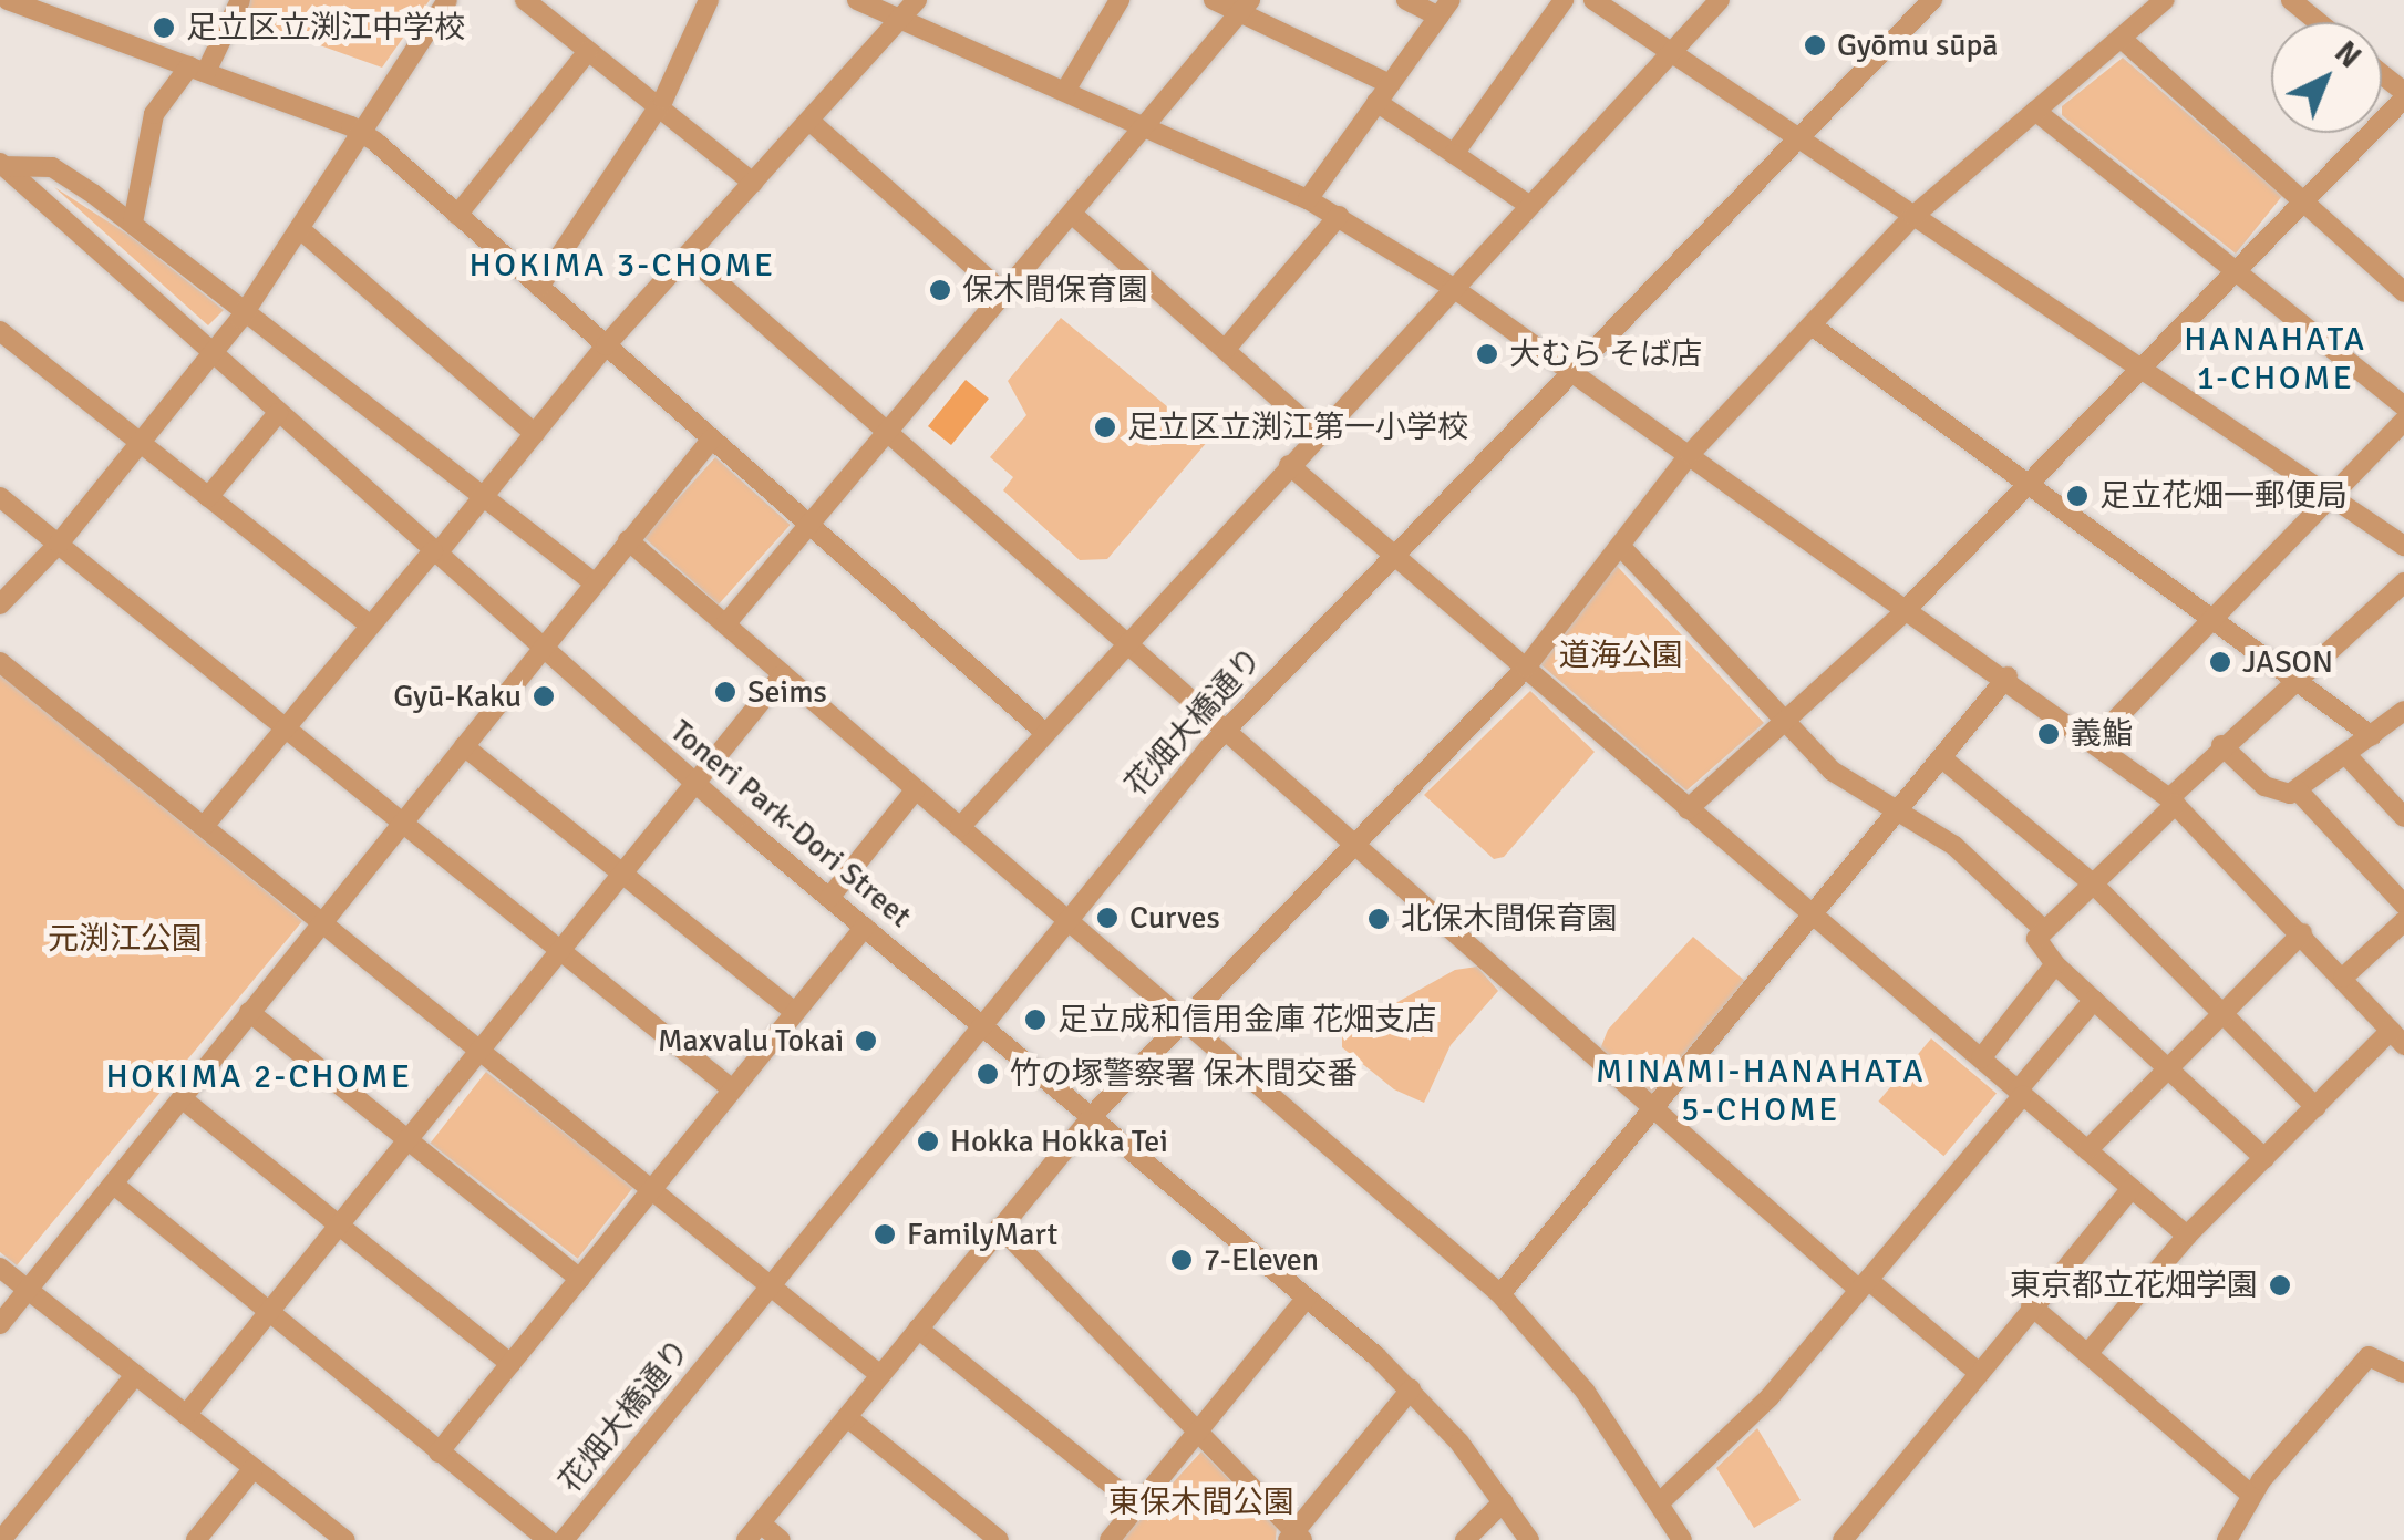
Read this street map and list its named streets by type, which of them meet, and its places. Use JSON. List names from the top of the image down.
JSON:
{
  "streets": {
    "street": ["花畑大橋通り", "Toneri Park-Dori Street"]
  },
  "crossings": [
    ["花畑大橋通り", "Toneri Park-Dori Street"]
  ],
  "districts": [
    "HOKIMA 3-CHOME",
    "HANAHATA 1-CHOME",
    "MINAMI-HANAHATA 5-CHOME",
    "HOKIMA 2-CHOME"
  ],
  "parks": ["道海公園", "元渕江公園", "東保木間公園"],
  "places": [
    "足立区立渕江中学校",
    "Gyōmu sūpā",
    "保木間保育園",
    "大むら そば店",
    "足立区立渕江第一小学校",
    "足立花畑一郵便局",
    "JASON",
    "Seims",
    "Gyū-Kaku",
    "義鮨",
    "Curves",
    "北保木間保育園",
    "足立成和信用金庫 花畑支店",
    "Maxvalu Tokai",
    "竹の塚警察署 保木間交番",
    "Hokka Hokka Tei",
    "FamilyMart",
    "7-Eleven",
    "東京都立花畑学園"
  ],
  "north": "top right"
}
